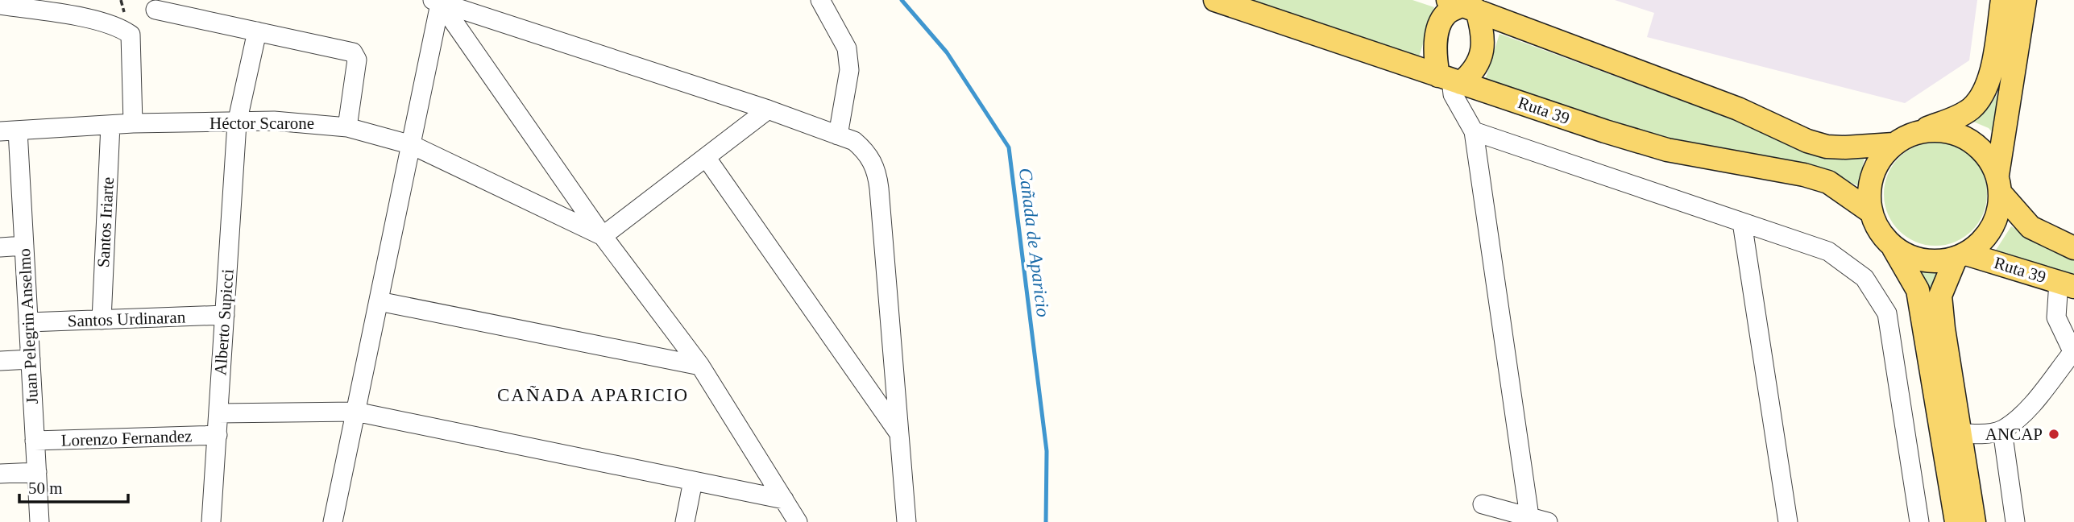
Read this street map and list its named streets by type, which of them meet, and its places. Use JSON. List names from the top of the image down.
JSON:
{
  "streets": {
    "main road": ["Ruta 39"],
    "street": [
      "Héctor Scarone",
      "Santos Iriarte",
      "Santos Urdinaran",
      "Alberto Supicci",
      "Juan Pelegrin Anselmo",
      "Lorenzo Fernandez"
    ]
  },
  "crossings": [
    ["Héctor Scarone", "Santos Iriarte"],
    ["Héctor Scarone", "Alberto Supicci"],
    ["Héctor Scarone", "Juan Pelegrin Anselmo"],
    ["Santos Iriarte", "Santos Urdinaran"],
    ["Santos Urdinaran", "Alberto Supicci"],
    ["Santos Urdinaran", "Juan Pelegrin Anselmo"],
    ["Alberto Supicci", "Lorenzo Fernandez"],
    ["Juan Pelegrin Anselmo", "Lorenzo Fernandez"]
  ],
  "districts": ["CAÑADA APARICIO"],
  "water": ["Cañada de Aparicio"],
  "places": ["ANCAP"],
  "scale_bar": "50 m"
}
